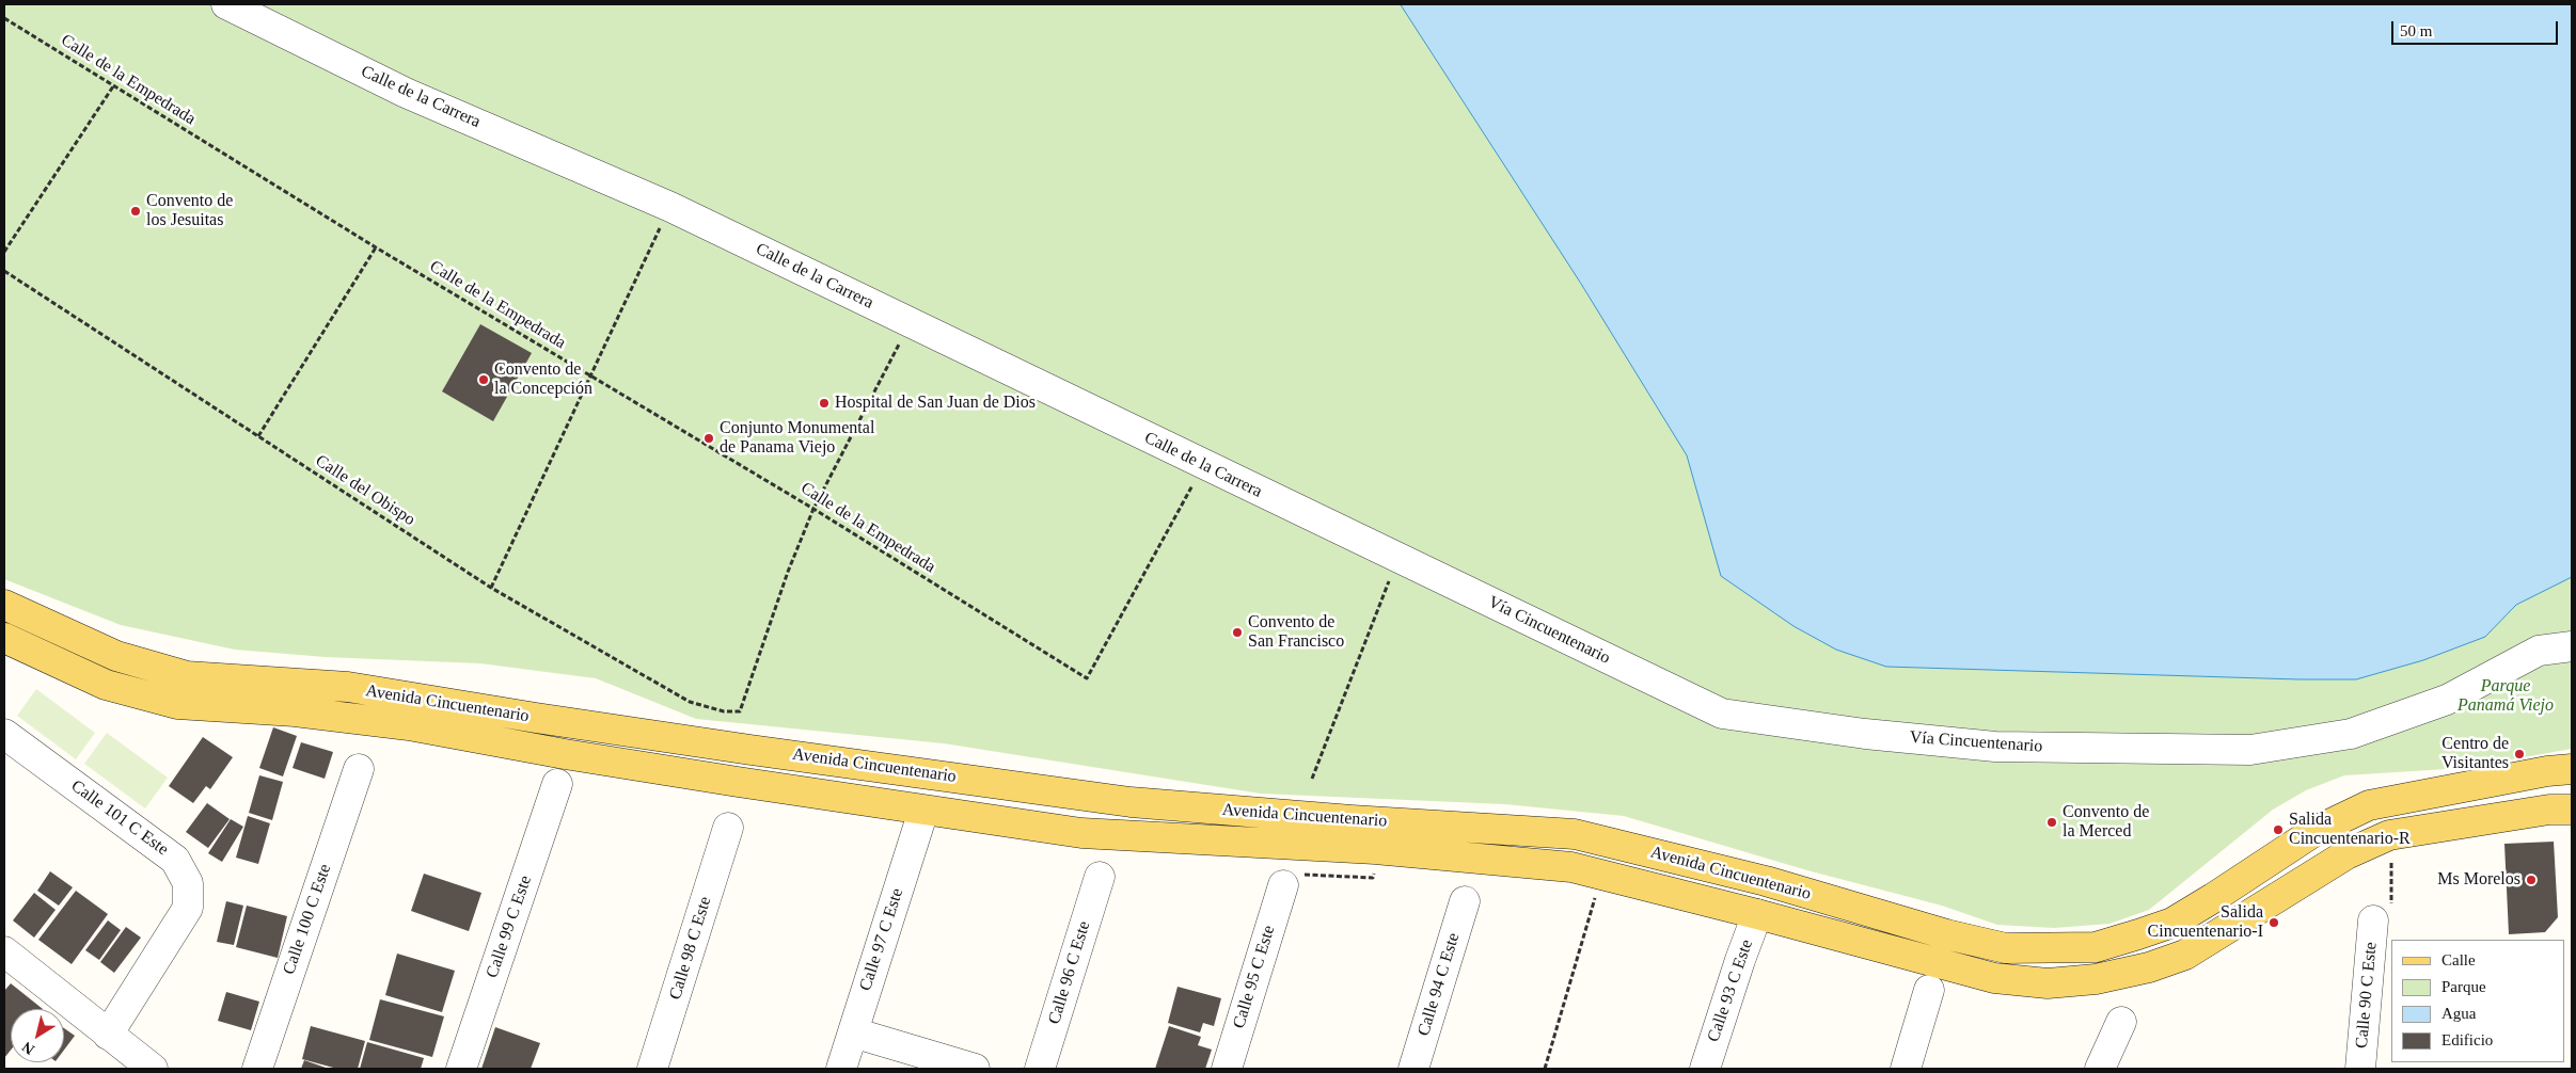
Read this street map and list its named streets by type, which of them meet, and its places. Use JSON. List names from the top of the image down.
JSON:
{
  "streets": {
    "main road": ["Avenida Cincuentenario"],
    "street": [
      "Calle de la Carrera",
      "Vía Cincuentenario",
      "Calle 101 C Este",
      "Calle 100 C Este",
      "Calle 99 C Este",
      "Calle 97 C Este",
      "Calle 98 C Este",
      "Calle 96 C Este",
      "Calle 95 C Este",
      "Calle 94 C Este",
      "Calle 93 C Este",
      "Calle 90 C Este"
    ],
    "path": ["Calle de la Empedrada", "Calle del Obispo"]
  },
  "crossings": [
    ["Calle de la Empedrada", "Calle de la Carrera"],
    ["Calle de la Empedrada", "Calle del Obispo"],
    ["Calle de la Carrera", "Vía Cincuentenario"],
    ["Avenida Cincuentenario", "Calle 97 C Este"],
    ["Avenida Cincuentenario", "Calle 93 C Este"]
  ],
  "parks": ["Parque Panamá Viejo"],
  "places": [
    "Convento de los Jesuitas",
    "Convento de la Concepción",
    "Hospital de San Juan de Dios",
    "Conjunto Monumental de Panama Viejo",
    "Convento de San Francisco",
    "Centro de Visitantes",
    "Convento de la Merced",
    "Salida Cincuentenario-R",
    "Ms Morelos",
    "Salida Cincuentenario-I"
  ],
  "legend": [
    "Calle",
    "Parque",
    "Agua",
    "Edificio"
  ],
  "scale_bar": "50 m",
  "north": "bottom left"
}
